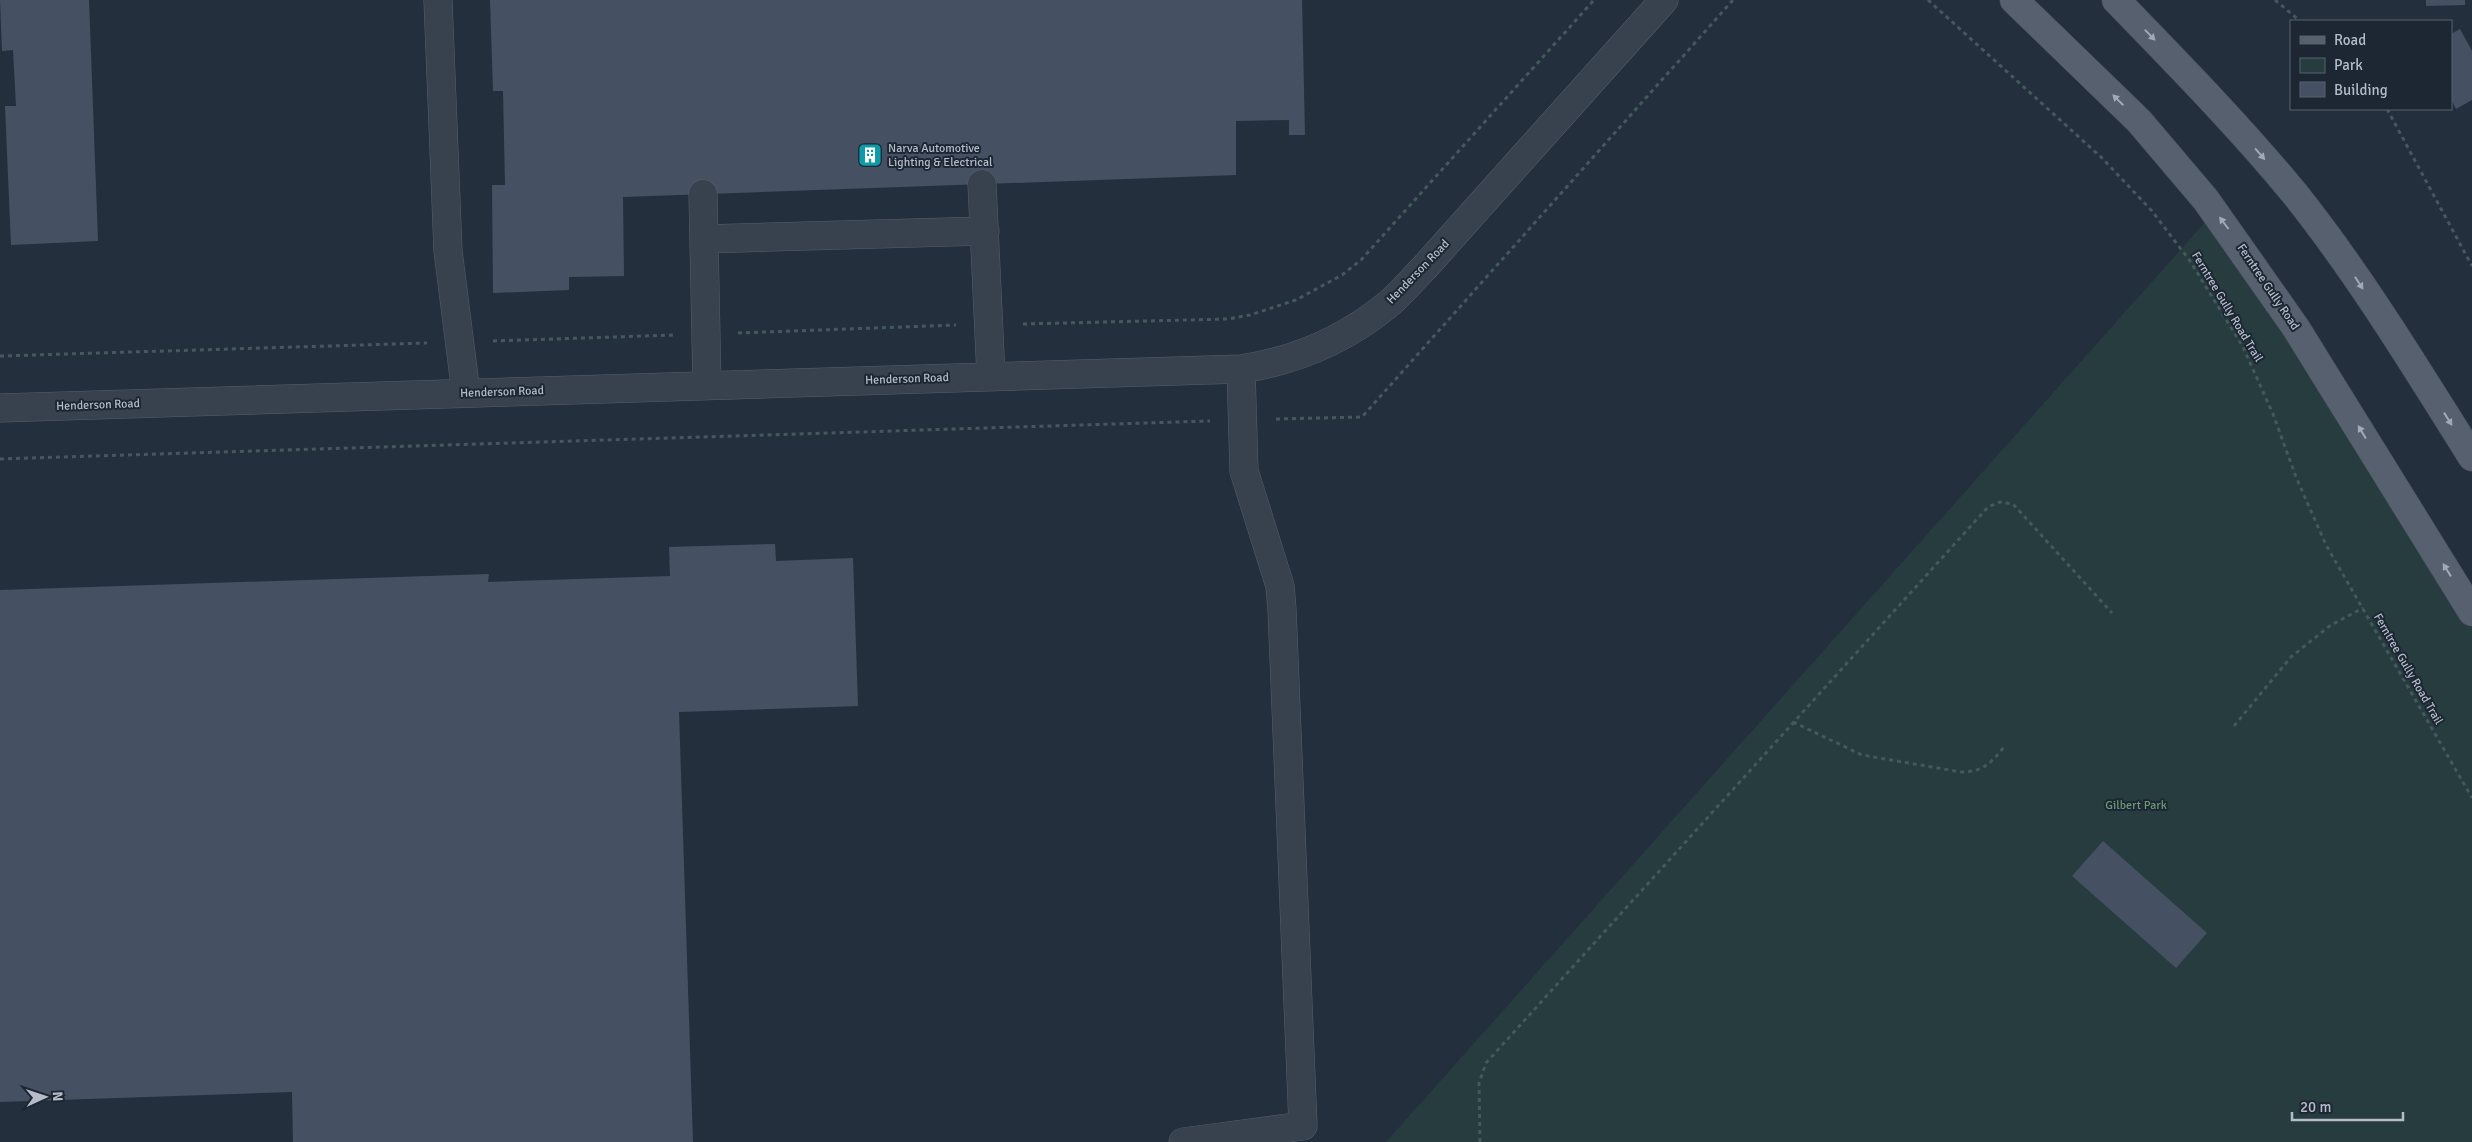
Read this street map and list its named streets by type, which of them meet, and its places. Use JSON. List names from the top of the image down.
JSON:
{
  "streets": {
    "main road": ["Ferntree Gully Road"],
    "street": ["Henderson Road"],
    "path": ["Ferntree Gully Road Trail"]
  },
  "parks": ["Gilbert Park"],
  "places": {
    "building": ["Narva Automotive Lighting & Electrical"]
  },
  "legend": ["Road", "Park", "Building"],
  "scale_bar": "20 m",
  "north": "right"
}
